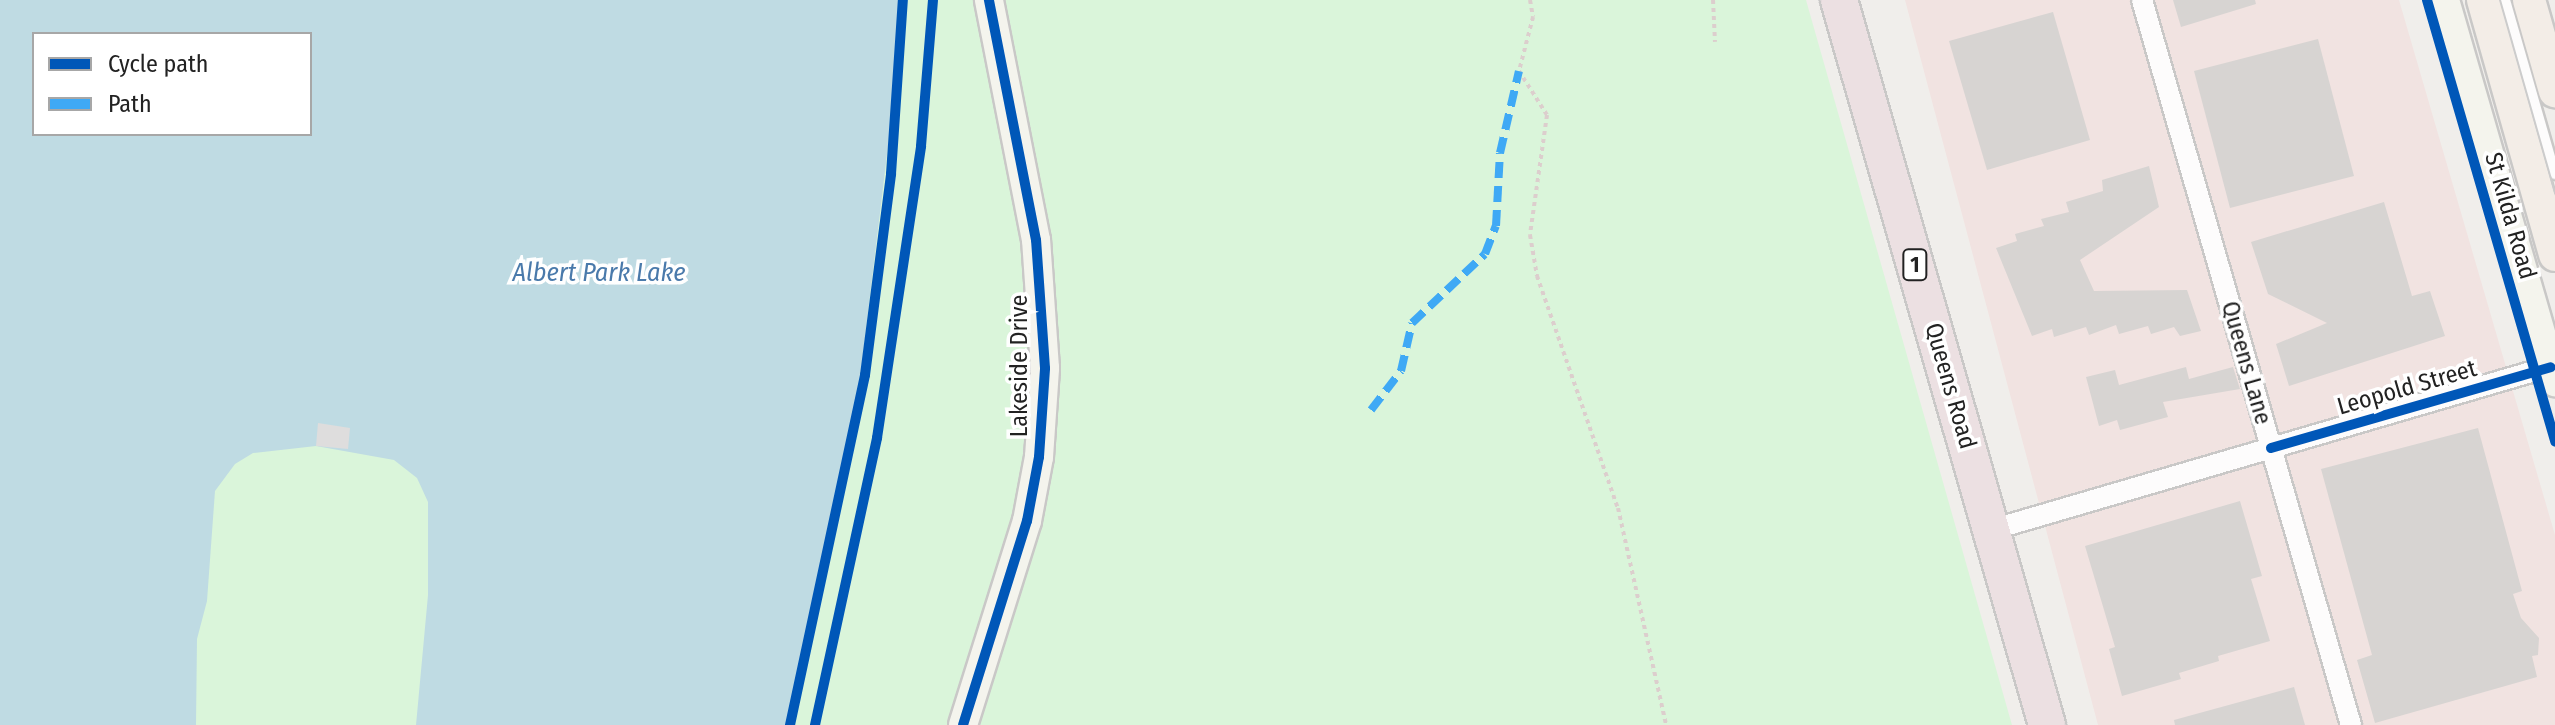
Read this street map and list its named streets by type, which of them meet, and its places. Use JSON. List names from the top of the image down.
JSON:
{
  "streets": {
    "highway": ["1", "Queens Road"],
    "main road": ["St Kilda Road"],
    "street": ["Queens Lane", "Lakeside Drive", "Leopold Street"]
  },
  "crossings": [
    ["St Kilda Road", "Leopold Street"],
    ["Queens Lane", "Leopold Street"],
    ["Queens Road", "Leopold Street"]
  ],
  "water": ["Albert Park Lake"],
  "legend": ["Cycle path", "Path"]
}
